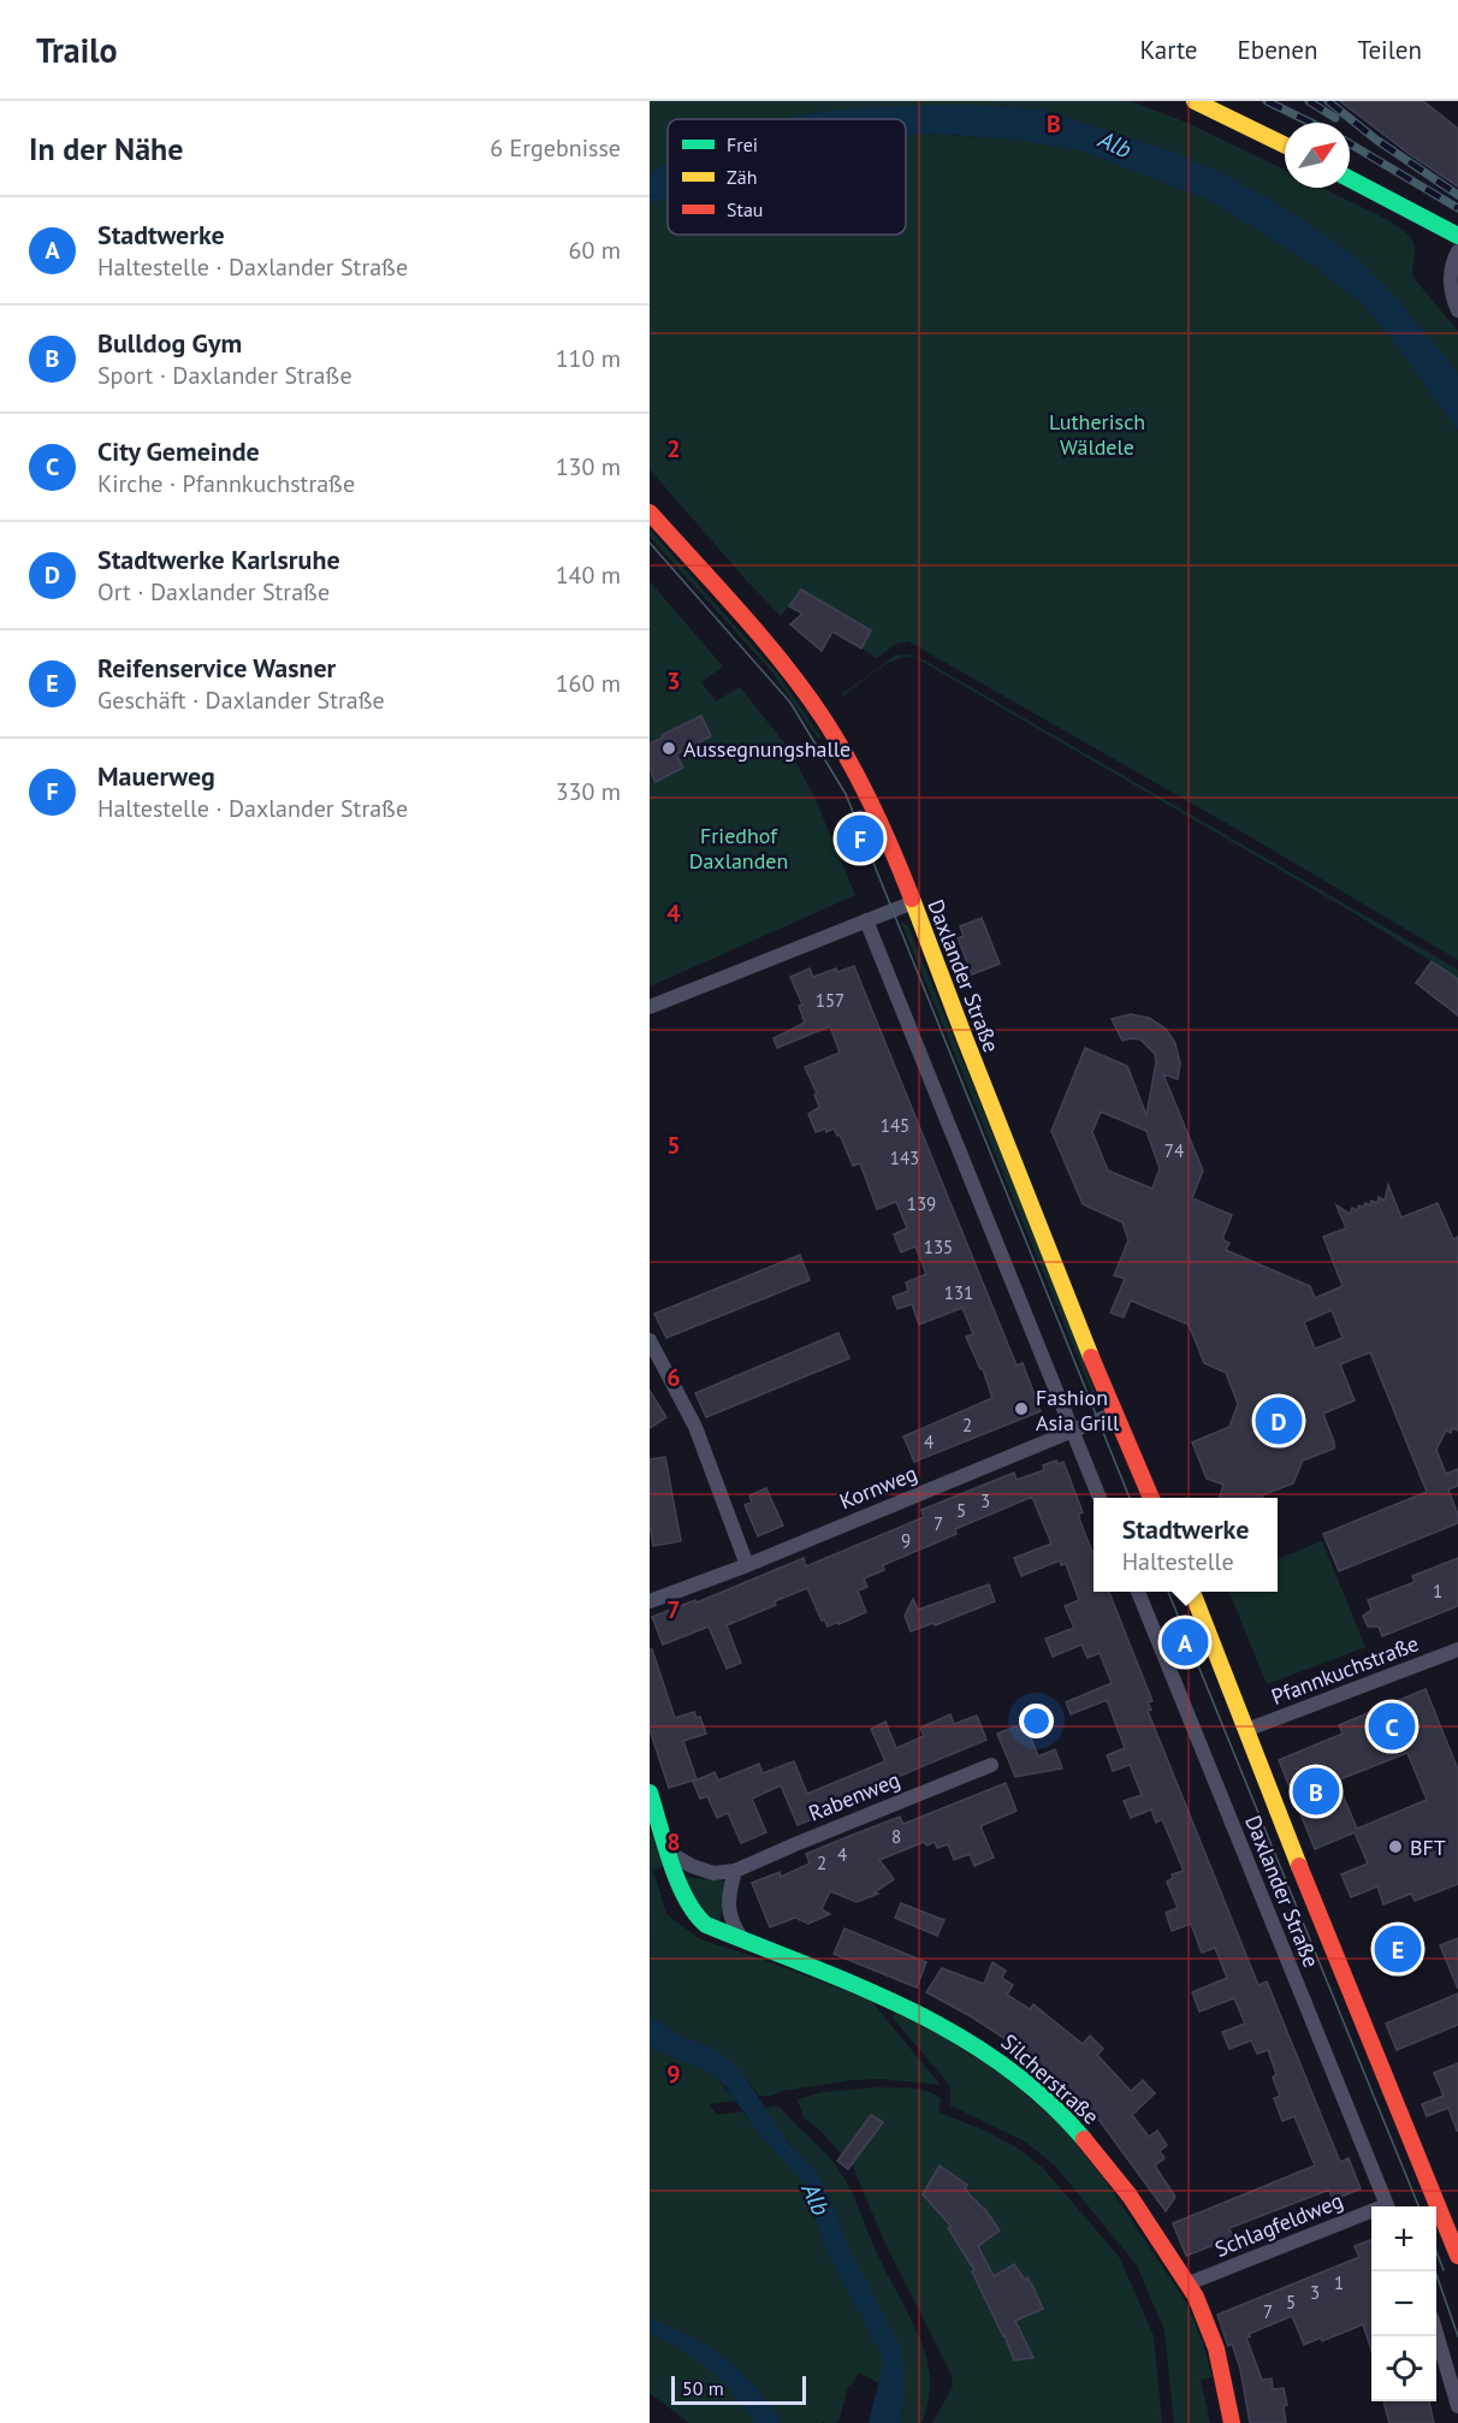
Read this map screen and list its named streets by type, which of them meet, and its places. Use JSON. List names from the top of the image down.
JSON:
{
  "streets": {
    "street": [
      "Daxlander Straße",
      "Kornweg",
      "Pfannkuchstraße",
      "Rabenweg",
      "Silcherstraße",
      "Schlagfeldweg"
    ]
  },
  "crossings": [
    ["Daxlander Straße", "Kornweg"],
    ["Daxlander Straße", "Pfannkuchstraße"],
    ["Silcherstraße", "Schlagfeldweg"]
  ],
  "water": ["Alb"],
  "parks": ["Lutherisch Wäldele", "Friedhof Daxlanden"],
  "places": ["Aussegnungshalle", "Fashion Asia Grill", "BFT"],
  "house_numbers": [
    "157",
    "145",
    "74",
    "143",
    "139",
    "135",
    "131",
    "2",
    "4",
    "3",
    "5",
    "7",
    "9",
    "1",
    "8",
    "4",
    "2",
    "1",
    "3",
    "5",
    "7"
  ],
  "legend": ["Frei", "Zäh", "Stau"],
  "scale_bar": "50 m",
  "north": "top right",
  "page": {
    "header": "Trailo",
    "nav": ["Karte", "Ebenen", "Teilen"],
    "heading": ["In der Nähe", "6 Ergebnisse"],
    "list": [
      {
        "mark": "A",
        "name": "Stadtwerke",
        "note": "Haltestelle · Daxlander Straße",
        "value": "60 m"
      },
      {
        "mark": "B",
        "name": "Bulldog Gym",
        "note": "Sport · Daxlander Straße",
        "value": "110 m"
      },
      {
        "mark": "C",
        "name": "City Gemeinde",
        "note": "Kirche · Pfannkuchstraße",
        "value": "130 m"
      },
      {
        "mark": "D",
        "name": "Stadtwerke Karlsruhe",
        "note": "Ort · Daxlander Straße",
        "value": "140 m"
      },
      {
        "mark": "E",
        "name": "Reifenservice Wasner",
        "note": "Geschäft · Daxlander Straße",
        "value": "160 m"
      },
      {
        "mark": "F",
        "name": "Mauerweg",
        "note": "Haltestelle · Daxlander Straße",
        "value": "330 m"
      }
    ],
    "pins": [
      "F",
      "D",
      "A",
      "C",
      "B",
      "E"
    ],
    "popup": ["Stadtwerke", "Haltestelle"],
    "map_buttons": ["+", "−"],
    "scale": "50 m"
  },
  "grid": {
    "columns": ["B"],
    "rows": [
      "2",
      "3",
      "4",
      "5",
      "6",
      "7",
      "8",
      "9"
    ]
  }
}
